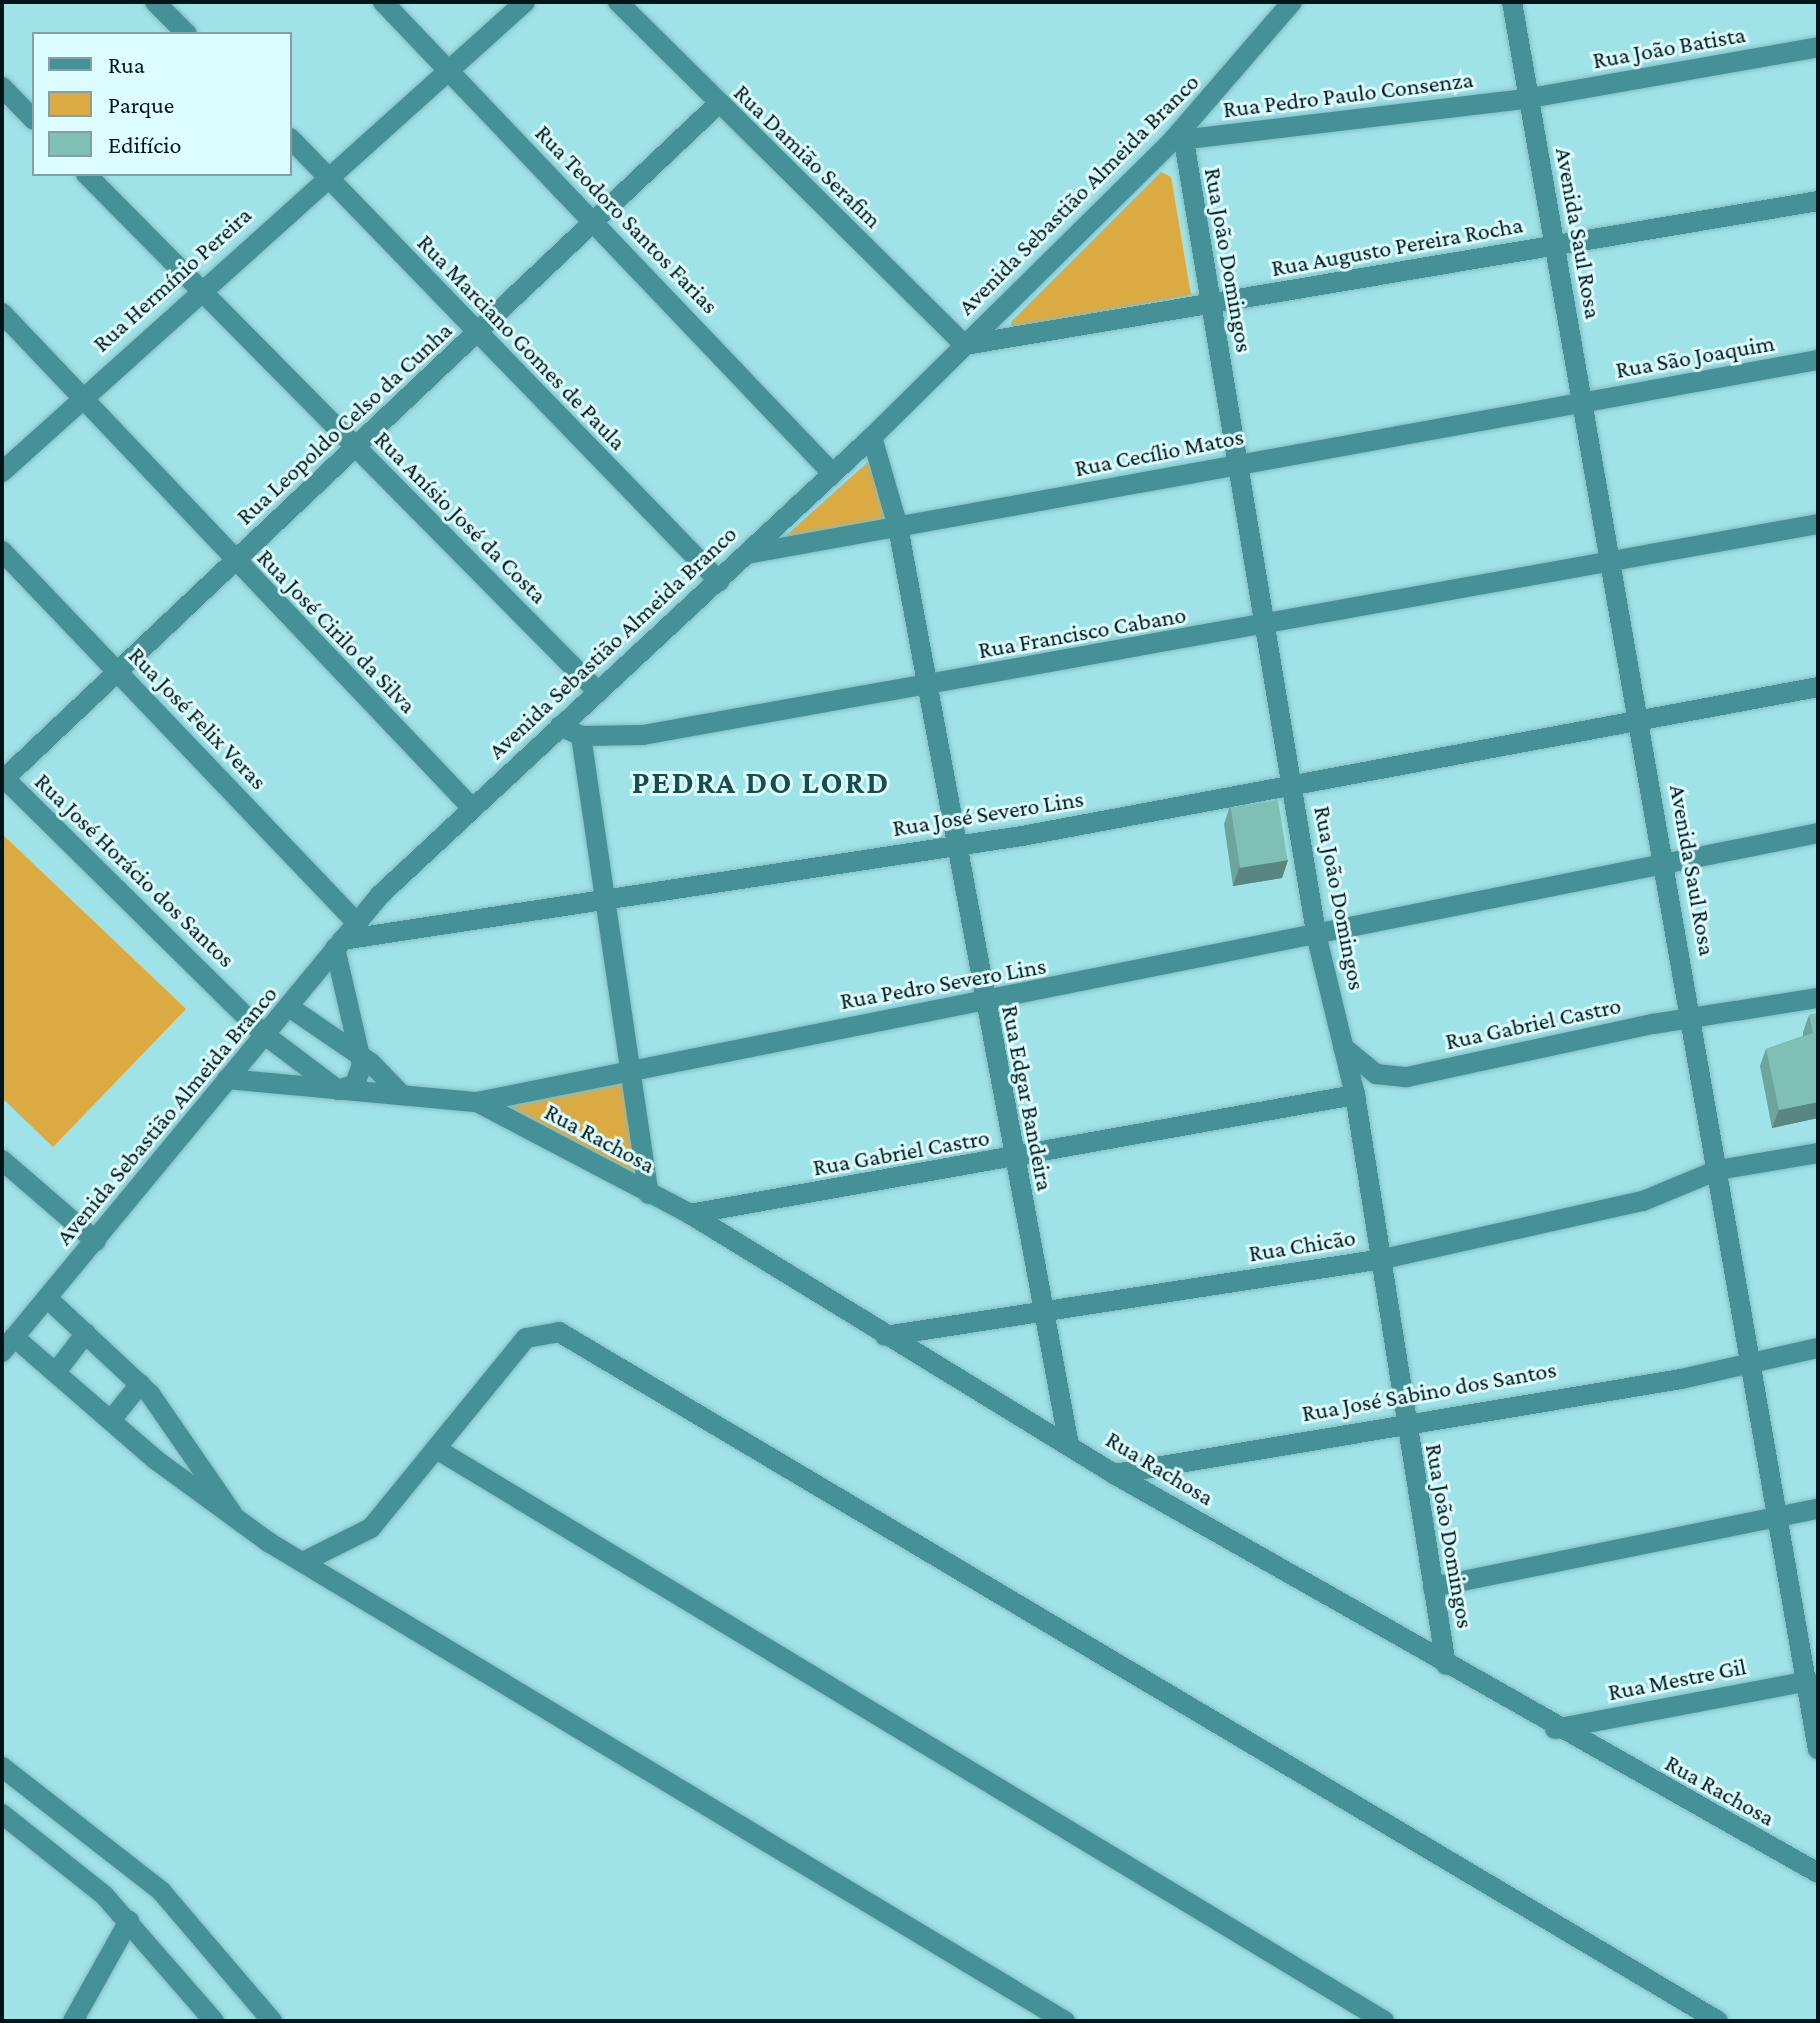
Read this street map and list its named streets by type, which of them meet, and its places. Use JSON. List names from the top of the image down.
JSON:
{
  "streets": {
    "street": [
      "Rua João Batista",
      "Rua Pedro Paulo Consenza",
      "Rua Damião Serafim",
      "Avenida Sebastião Almeida Branco",
      "Rua Teodoro Santos Farias",
      "Avenida Saul Rosa",
      "Rua Augusto Pereira Rocha",
      "Rua João Domingos",
      "Rua Hermínio Pereira",
      "Rua Marciano Gomes de Paula",
      "Rua São Joaquim",
      "Rua Leopoldo Celso da Cunha",
      "Rua Cecílio Matos",
      "Rua Anísio José da Costa",
      "Rua José Cirilo da Silva",
      "Rua Francisco Cabano",
      "Rua José Felix Veras",
      "Rua José Severo Lins",
      "Rua José Horácio dos Santos",
      "Rua Pedro Severo Lins",
      "Rua Gabriel Castro",
      "Rua Edgar Bandeira",
      "Rua Rachosa",
      "Rua Chicão",
      "Rua José Sabino dos Santos",
      "Rua Mestre Gil"
    ]
  },
  "crossings": [
    ["Rua João Batista", "Rua Pedro Paulo Consenza"],
    ["Rua João Batista", "Avenida Saul Rosa"],
    ["Rua Pedro Paulo Consenza", "Avenida Sebastião Almeida Branco"],
    ["Rua Pedro Paulo Consenza", "Avenida Saul Rosa"],
    ["Rua Pedro Paulo Consenza", "Rua João Domingos"],
    ["Rua Damião Serafim", "Avenida Sebastião Almeida Branco"],
    ["Rua Damião Serafim", "Rua Augusto Pereira Rocha"],
    ["Rua Damião Serafim", "Rua Leopoldo Celso da Cunha"],
    ["Avenida Sebastião Almeida Branco", "Rua Teodoro Santos Farias"],
    ["Avenida Sebastião Almeida Branco", "Rua Augusto Pereira Rocha"],
    ["Avenida Sebastião Almeida Branco", "Rua João Domingos"],
    ["Avenida Sebastião Almeida Branco", "Rua Marciano Gomes de Paula"],
    ["Avenida Sebastião Almeida Branco", "Rua Cecílio Matos"],
    ["Avenida Sebastião Almeida Branco", "Rua Anísio José da Costa"],
    ["Avenida Sebastião Almeida Branco", "Rua José Cirilo da Silva"],
    ["Avenida Sebastião Almeida Branco", "Rua Francisco Cabano"],
    ["Avenida Sebastião Almeida Branco", "Rua José Felix Veras"],
    ["Avenida Sebastião Almeida Branco", "Rua José Severo Lins"],
    ["Avenida Sebastião Almeida Branco", "Rua José Horácio dos Santos"],
    ["Avenida Sebastião Almeida Branco", "Rua Pedro Severo Lins"],
    ["Avenida Sebastião Almeida Branco", "Rua Edgar Bandeira"],
    ["Rua Teodoro Santos Farias", "Rua Hermínio Pereira"],
    ["Rua Teodoro Santos Farias", "Rua Leopoldo Celso da Cunha"],
    ["Avenida Saul Rosa", "Rua Augusto Pereira Rocha"],
    ["Avenida Saul Rosa", "Rua São Joaquim"],
    ["Avenida Saul Rosa", "Rua Cecílio Matos"],
    ["Avenida Saul Rosa", "Rua Francisco Cabano"],
    ["Avenida Saul Rosa", "Rua José Severo Lins"],
    ["Avenida Saul Rosa", "Rua Pedro Severo Lins"],
    ["Avenida Saul Rosa", "Rua Gabriel Castro"],
    ["Avenida Saul Rosa", "Rua Chicão"],
    ["Avenida Saul Rosa", "Rua José Sabino dos Santos"],
    ["Avenida Saul Rosa", "Rua Mestre Gil"],
    ["Rua Augusto Pereira Rocha", "Rua João Domingos"],
    ["Rua João Domingos", "Rua Cecílio Matos"],
    ["Rua João Domingos", "Rua Francisco Cabano"],
    ["Rua João Domingos", "Rua José Severo Lins"],
    ["Rua João Domingos", "Rua Pedro Severo Lins"],
    ["Rua João Domingos", "Rua Gabriel Castro"],
    ["Rua João Domingos", "Rua Rachosa"],
    ["Rua João Domingos", "Rua Chicão"],
    ["Rua João Domingos", "Rua José Sabino dos Santos"],
    ["Rua Hermínio Pereira", "Rua Marciano Gomes de Paula"],
    ["Rua Hermínio Pereira", "Rua Anísio José da Costa"],
    ["Rua Hermínio Pereira", "Rua José Cirilo da Silva"],
    ["Rua Marciano Gomes de Paula", "Rua Leopoldo Celso da Cunha"],
    ["Rua São Joaquim", "Rua Cecílio Matos"],
    ["Rua Leopoldo Celso da Cunha", "Rua Anísio José da Costa"],
    ["Rua Leopoldo Celso da Cunha", "Rua José Cirilo da Silva"],
    ["Rua Leopoldo Celso da Cunha", "Rua José Felix Veras"],
    ["Rua Leopoldo Celso da Cunha", "Rua José Horácio dos Santos"],
    ["Rua Cecílio Matos", "Rua Edgar Bandeira"],
    ["Rua Francisco Cabano", "Rua Edgar Bandeira"],
    ["Rua José Severo Lins", "Rua Edgar Bandeira"],
    ["Rua Pedro Severo Lins", "Rua Edgar Bandeira"],
    ["Rua Pedro Severo Lins", "Rua Rachosa"],
    ["Rua Gabriel Castro", "Rua Edgar Bandeira"],
    ["Rua Gabriel Castro", "Rua Rachosa"],
    ["Rua Edgar Bandeira", "Rua Rachosa"],
    ["Rua Edgar Bandeira", "Rua Chicão"],
    ["Rua Rachosa", "Rua Chicão"],
    ["Rua Rachosa", "Rua José Sabino dos Santos"],
    ["Rua Rachosa", "Rua Mestre Gil"]
  ],
  "districts": ["PEDRA DO LORD"],
  "legend": ["Rua", "Parque", "Edifício"]
}
